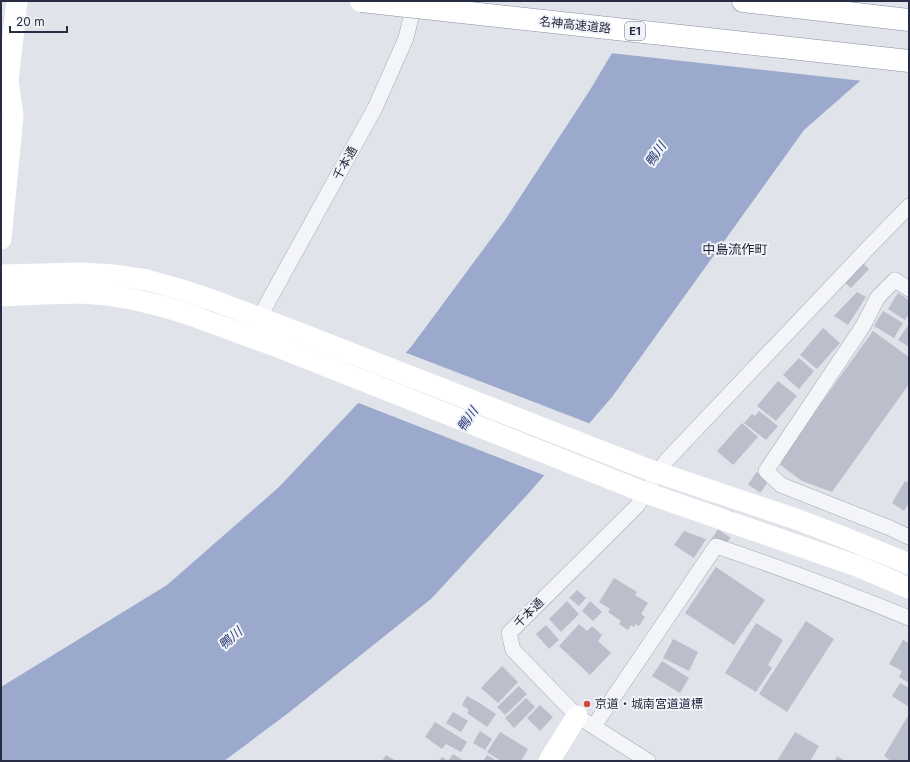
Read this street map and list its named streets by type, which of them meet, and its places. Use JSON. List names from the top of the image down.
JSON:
{
  "streets": {
    "highway": ["名神高速道路", "E1"],
    "street": ["千本通"]
  },
  "districts": ["中島流作町"],
  "water": ["鴨川"],
  "places": ["京道・城南宮道道標"],
  "scale_bar": "20 m"
}
